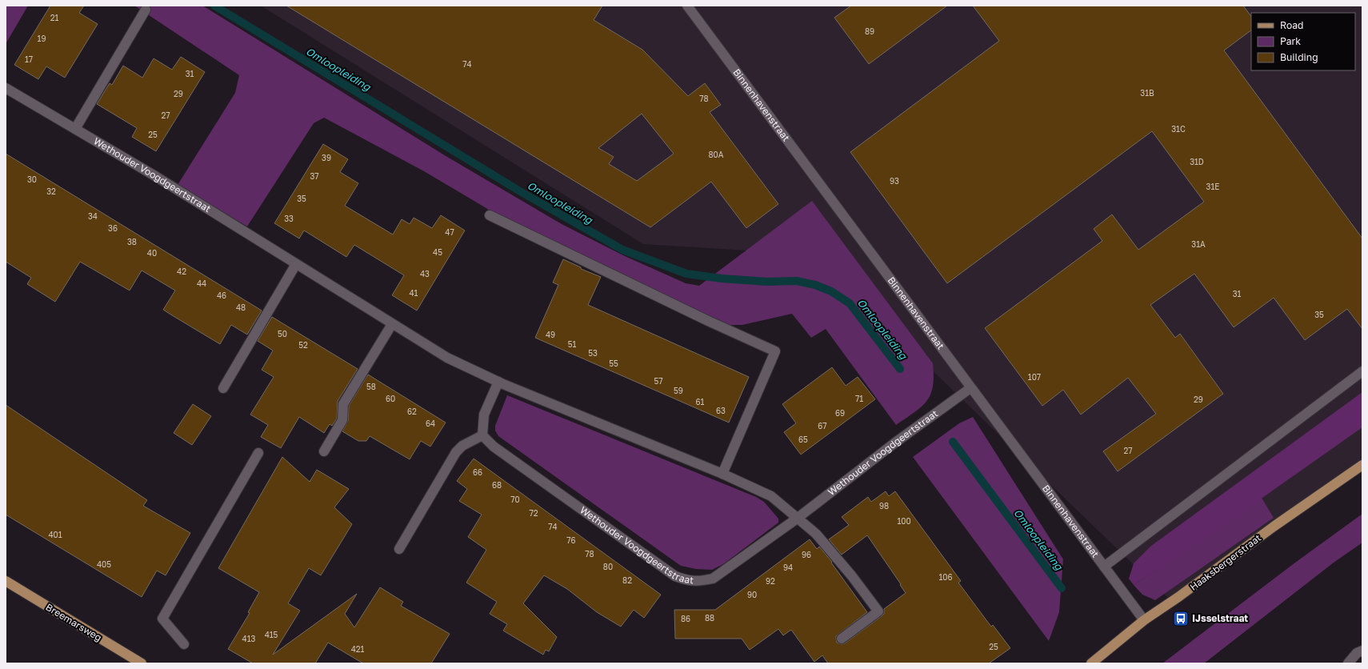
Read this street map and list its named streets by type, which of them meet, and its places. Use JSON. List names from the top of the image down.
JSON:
{
  "streets": {
    "main road": ["Haaksbergerstraat", "Breemarsweg"],
    "street": ["Binnenhavenstraat", "Wethouder Voogdgeertstraat"]
  },
  "crossings": [
    ["Binnenhavenstraat", "Wethouder Voogdgeertstraat"],
    ["Binnenhavenstraat", "Haaksbergerstraat"]
  ],
  "water": ["Omloopleiding"],
  "places": {
    "bus stop": ["IJsselstraat"]
  },
  "house_numbers": [
    "21",
    "89",
    "19",
    "17",
    "74",
    "31",
    "31B",
    "29",
    "78",
    "27",
    "31C",
    "25",
    "80A",
    "39",
    "31D",
    "37",
    "30",
    "93",
    "31E",
    "32",
    "35",
    "34",
    "33",
    "36",
    "47",
    "38",
    "31A",
    "45",
    "40",
    "42",
    "43",
    "44",
    "41",
    "31",
    "46",
    "48",
    "35",
    "50",
    "49",
    "51",
    "52",
    "53",
    "55",
    "107",
    "57",
    "58",
    "59",
    "60",
    "71",
    "29",
    "61",
    "63",
    "62",
    "69",
    "64",
    "67",
    "65",
    "27",
    "66",
    "68",
    "70",
    "98",
    "72",
    "100",
    "74",
    "401",
    "76",
    "78",
    "96",
    "405",
    "80",
    "94",
    "106",
    "82",
    "92",
    "90",
    "88",
    "86",
    "415",
    "413",
    "25",
    "421"
  ],
  "legend": ["Road", "Park", "Building"]
}
